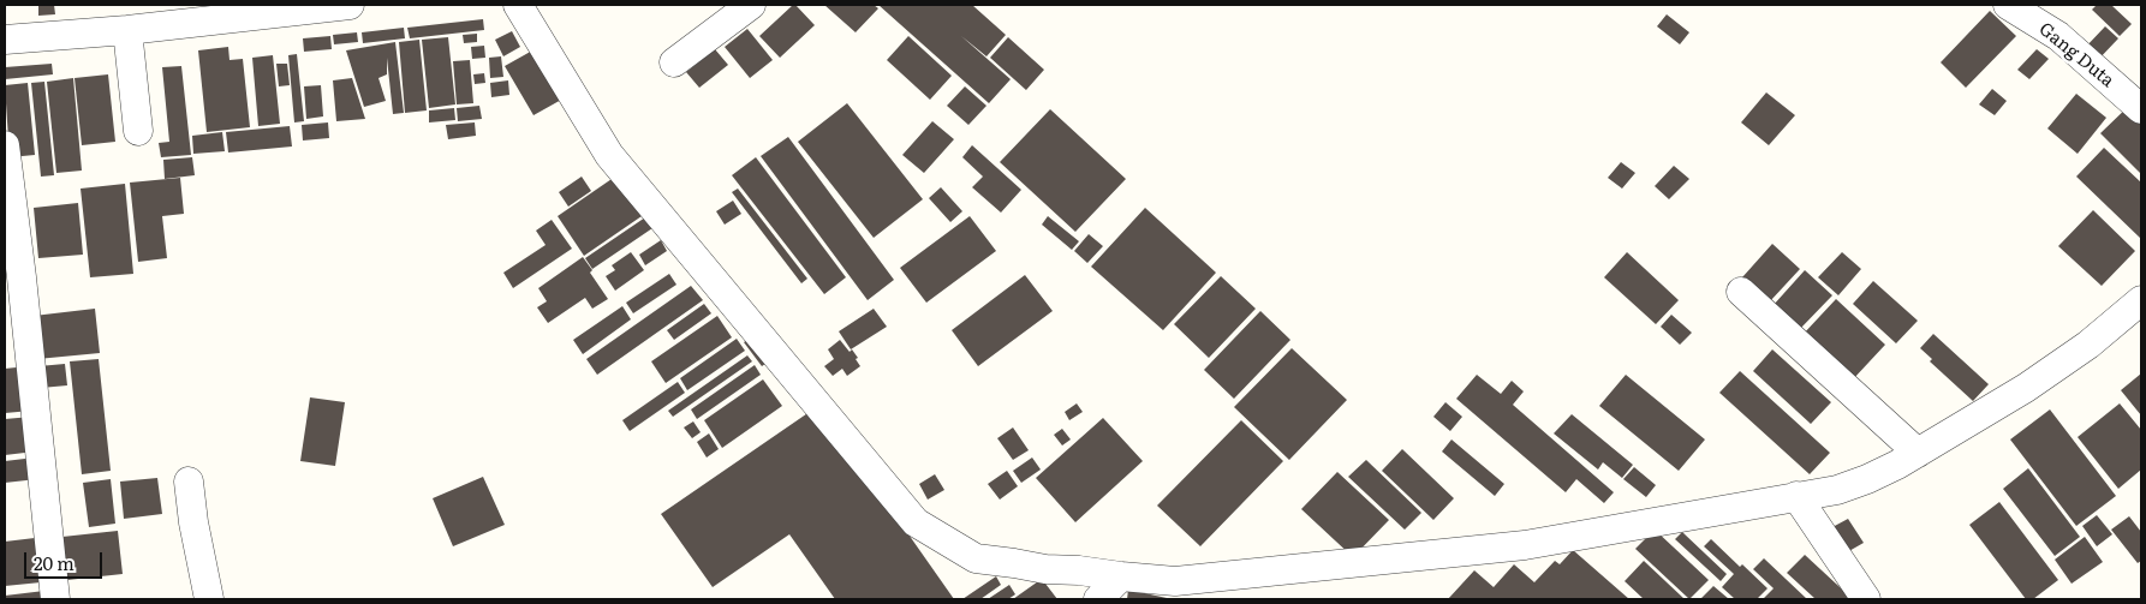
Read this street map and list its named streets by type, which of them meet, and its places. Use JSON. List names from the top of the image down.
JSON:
{
  "streets": {
    "street": ["Gang Duta"]
  },
  "scale_bar": "20 m"
}
